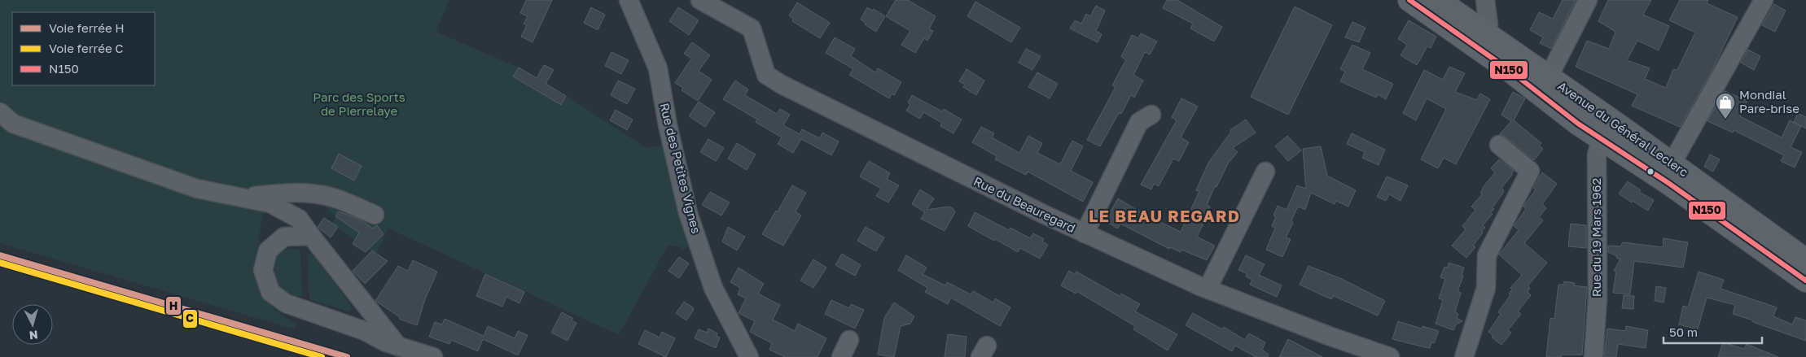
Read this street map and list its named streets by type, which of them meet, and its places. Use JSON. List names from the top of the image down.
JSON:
{
  "streets": {
    "main road": ["Avenue du Général Leclerc"],
    "street": ["Rue des Petites Vignes", "Rue du Beauregard", "Rue du 19 Mars 1962"]
  },
  "crossings": [
    ["Avenue du Général Leclerc", "Rue du 19 Mars 1962"]
  ],
  "districts": ["LE BEAU REGARD"],
  "parks": ["Parc des Sports de Pierrelaye"],
  "places": {
    "shop": ["Mondial Pare-brise"]
  },
  "lines": ["transit line N150", "rail line H", "rail line C"],
  "legend": ["Voie ferrée H", "Voie ferrée C", "N150"],
  "scale_bar": "50 m",
  "north": "bottom"
}
